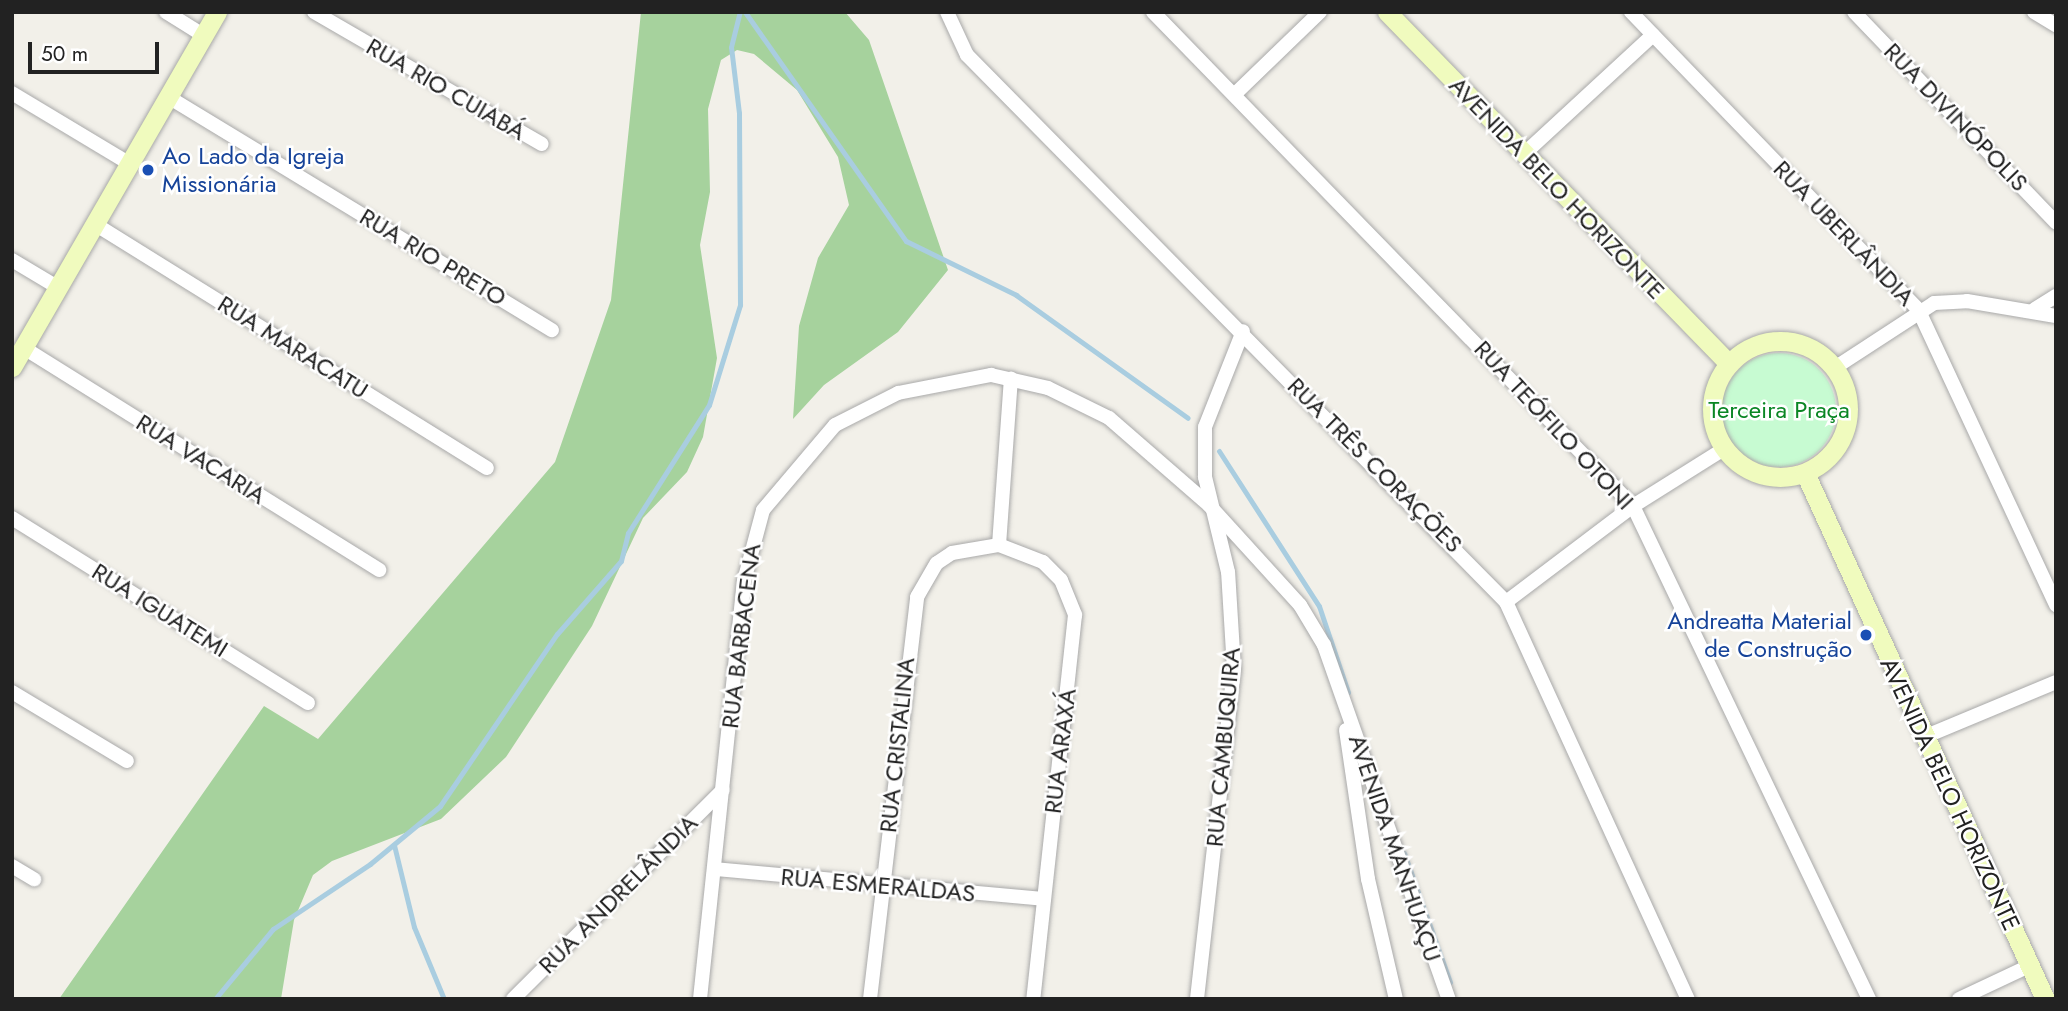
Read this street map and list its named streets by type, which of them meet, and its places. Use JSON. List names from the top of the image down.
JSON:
{
  "streets": {
    "street": [
      "RUA RIO CUIABÁ",
      "RUA DIVINÓPOLIS",
      "AVENIDA BELO HORIZONTE",
      "RUA UBERLÂNDIA",
      "RUA RIO PRETO",
      "RUA MARACATU",
      "RUA TEÓFILO OTONI",
      "RUA VACARIA",
      "RUA TRÊS CORAÇÕES",
      "RUA IGUATEMI",
      "RUA BARBACENA",
      "RUA CRISTALINA",
      "RUA CAMBUQUIRA",
      "RUA ARAXÁ",
      "AVENIDA MANHUAÇU",
      "RUA ESMERALDAS",
      "RUA ANDRELÂNDIA"
    ]
  },
  "crossings": [
    ["RUA BARBACENA", "RUA ESMERALDAS"],
    ["RUA BARBACENA", "RUA ANDRELÂNDIA"],
    ["RUA CRISTALINA", "RUA ARAXÁ"],
    ["RUA CRISTALINA", "RUA ESMERALDAS"],
    ["RUA CAMBUQUIRA", "AVENIDA MANHUAÇU"],
    ["RUA ARAXÁ", "RUA ESMERALDAS"]
  ],
  "parks": ["Terceira Praça"],
  "places": ["Ao Lado da Igreja Missionária", "Andreatta Material de Construção"],
  "scale_bar": "50 m"
}
